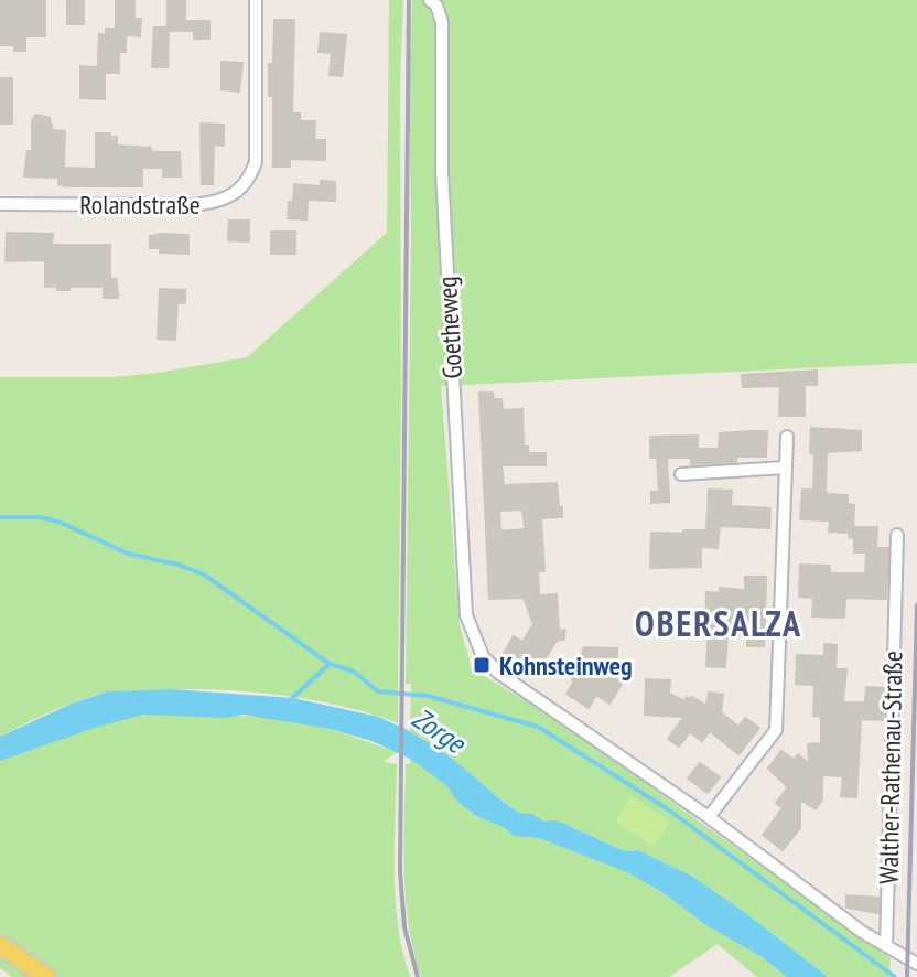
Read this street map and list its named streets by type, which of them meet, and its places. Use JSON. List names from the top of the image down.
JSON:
{
  "streets": {
    "street": ["Rolandstraße", "Goetheweg", "Walther-Rathenau-Straße"]
  },
  "districts": ["OBERSALZA"],
  "water": ["Zorge"],
  "places": {
    "transit": ["Kohnsteinweg"]
  }
}
